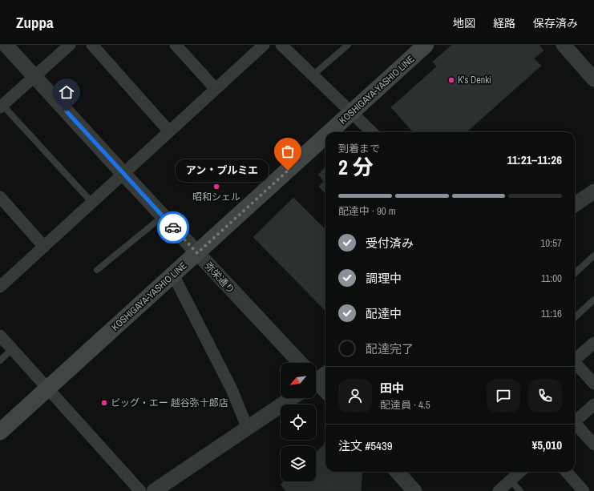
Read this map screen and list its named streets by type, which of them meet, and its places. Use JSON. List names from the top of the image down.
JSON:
{
  "streets": {
    "main road": ["KOSHIGAYA-YASHIO LINE"],
    "street": ["弥栄通り"]
  },
  "crossings": [
    ["KOSHIGAYA-YASHIO LINE", "弥栄通り"]
  ],
  "places": [
    "K's Denki",
    "アン・プルミエ",
    "昭和シェル",
    "ビッグ・エー 越谷弥十郎店"
  ],
  "north": "bottom left",
  "page": {
    "header": "Zuppa",
    "nav": ["地図", "経路", "保存済み"],
    "heading": ["2 分", "到着まで", "11:21–11:26"],
    "panel": [
      "田中",
      "配達員 · 4.5",
      "注文 #5439",
      "¥5,010"
    ],
    "bubble": "アン・プルミエ",
    "bar": "配達中 · 90 m",
    "list": [
      ["受付済み", "10:57"],
      ["調理中", "11:00"],
      ["配達中", "11:16"],
      "配達完了"
    ]
  }
}
